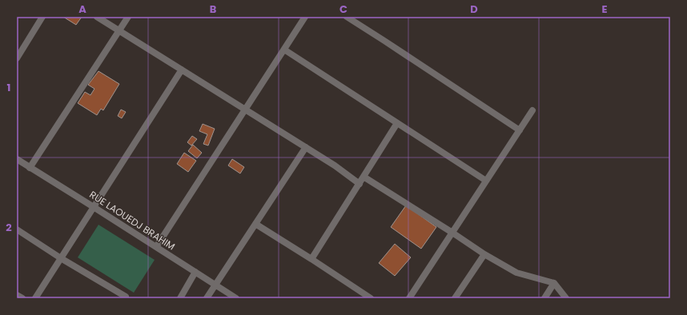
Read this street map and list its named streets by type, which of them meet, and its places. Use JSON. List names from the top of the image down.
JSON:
{
  "streets": {
    "street": ["RUE LAOUEDJ BRAHIM"]
  },
  "grid": {
    "columns": [
      "A",
      "B",
      "C",
      "D",
      "E"
    ],
    "rows": ["1", "2"]
  }
}
